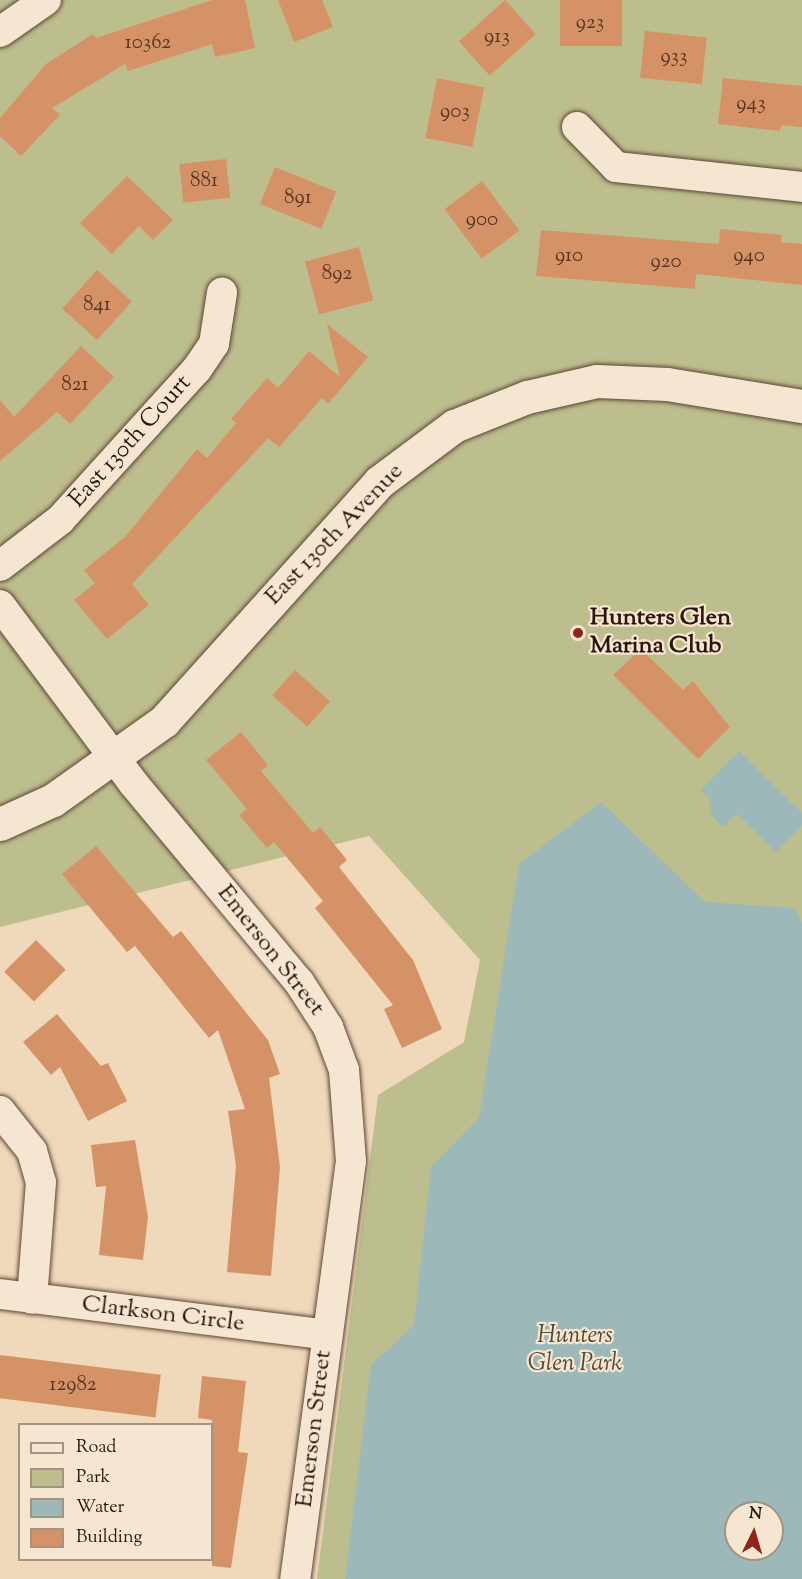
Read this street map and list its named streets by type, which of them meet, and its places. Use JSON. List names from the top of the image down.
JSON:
{
  "streets": {
    "street": [
      "East 130th Court",
      "East 130th Avenue",
      "Emerson Street",
      "Clarkson Circle"
    ]
  },
  "crossings": [
    ["East 130th Avenue", "Emerson Street"],
    ["Emerson Street", "Clarkson Circle"]
  ],
  "parks": ["Hunters Glen Park"],
  "places": ["Hunters Glen Marina Club"],
  "house_numbers": [
    "923",
    "913",
    "10362",
    "933",
    "943",
    "903",
    "881",
    "891",
    "900",
    "910",
    "940",
    "920",
    "892",
    "841",
    "821",
    "12982"
  ],
  "legend": [
    "Road",
    "Park",
    "Water",
    "Building"
  ],
  "north": "top"
}
